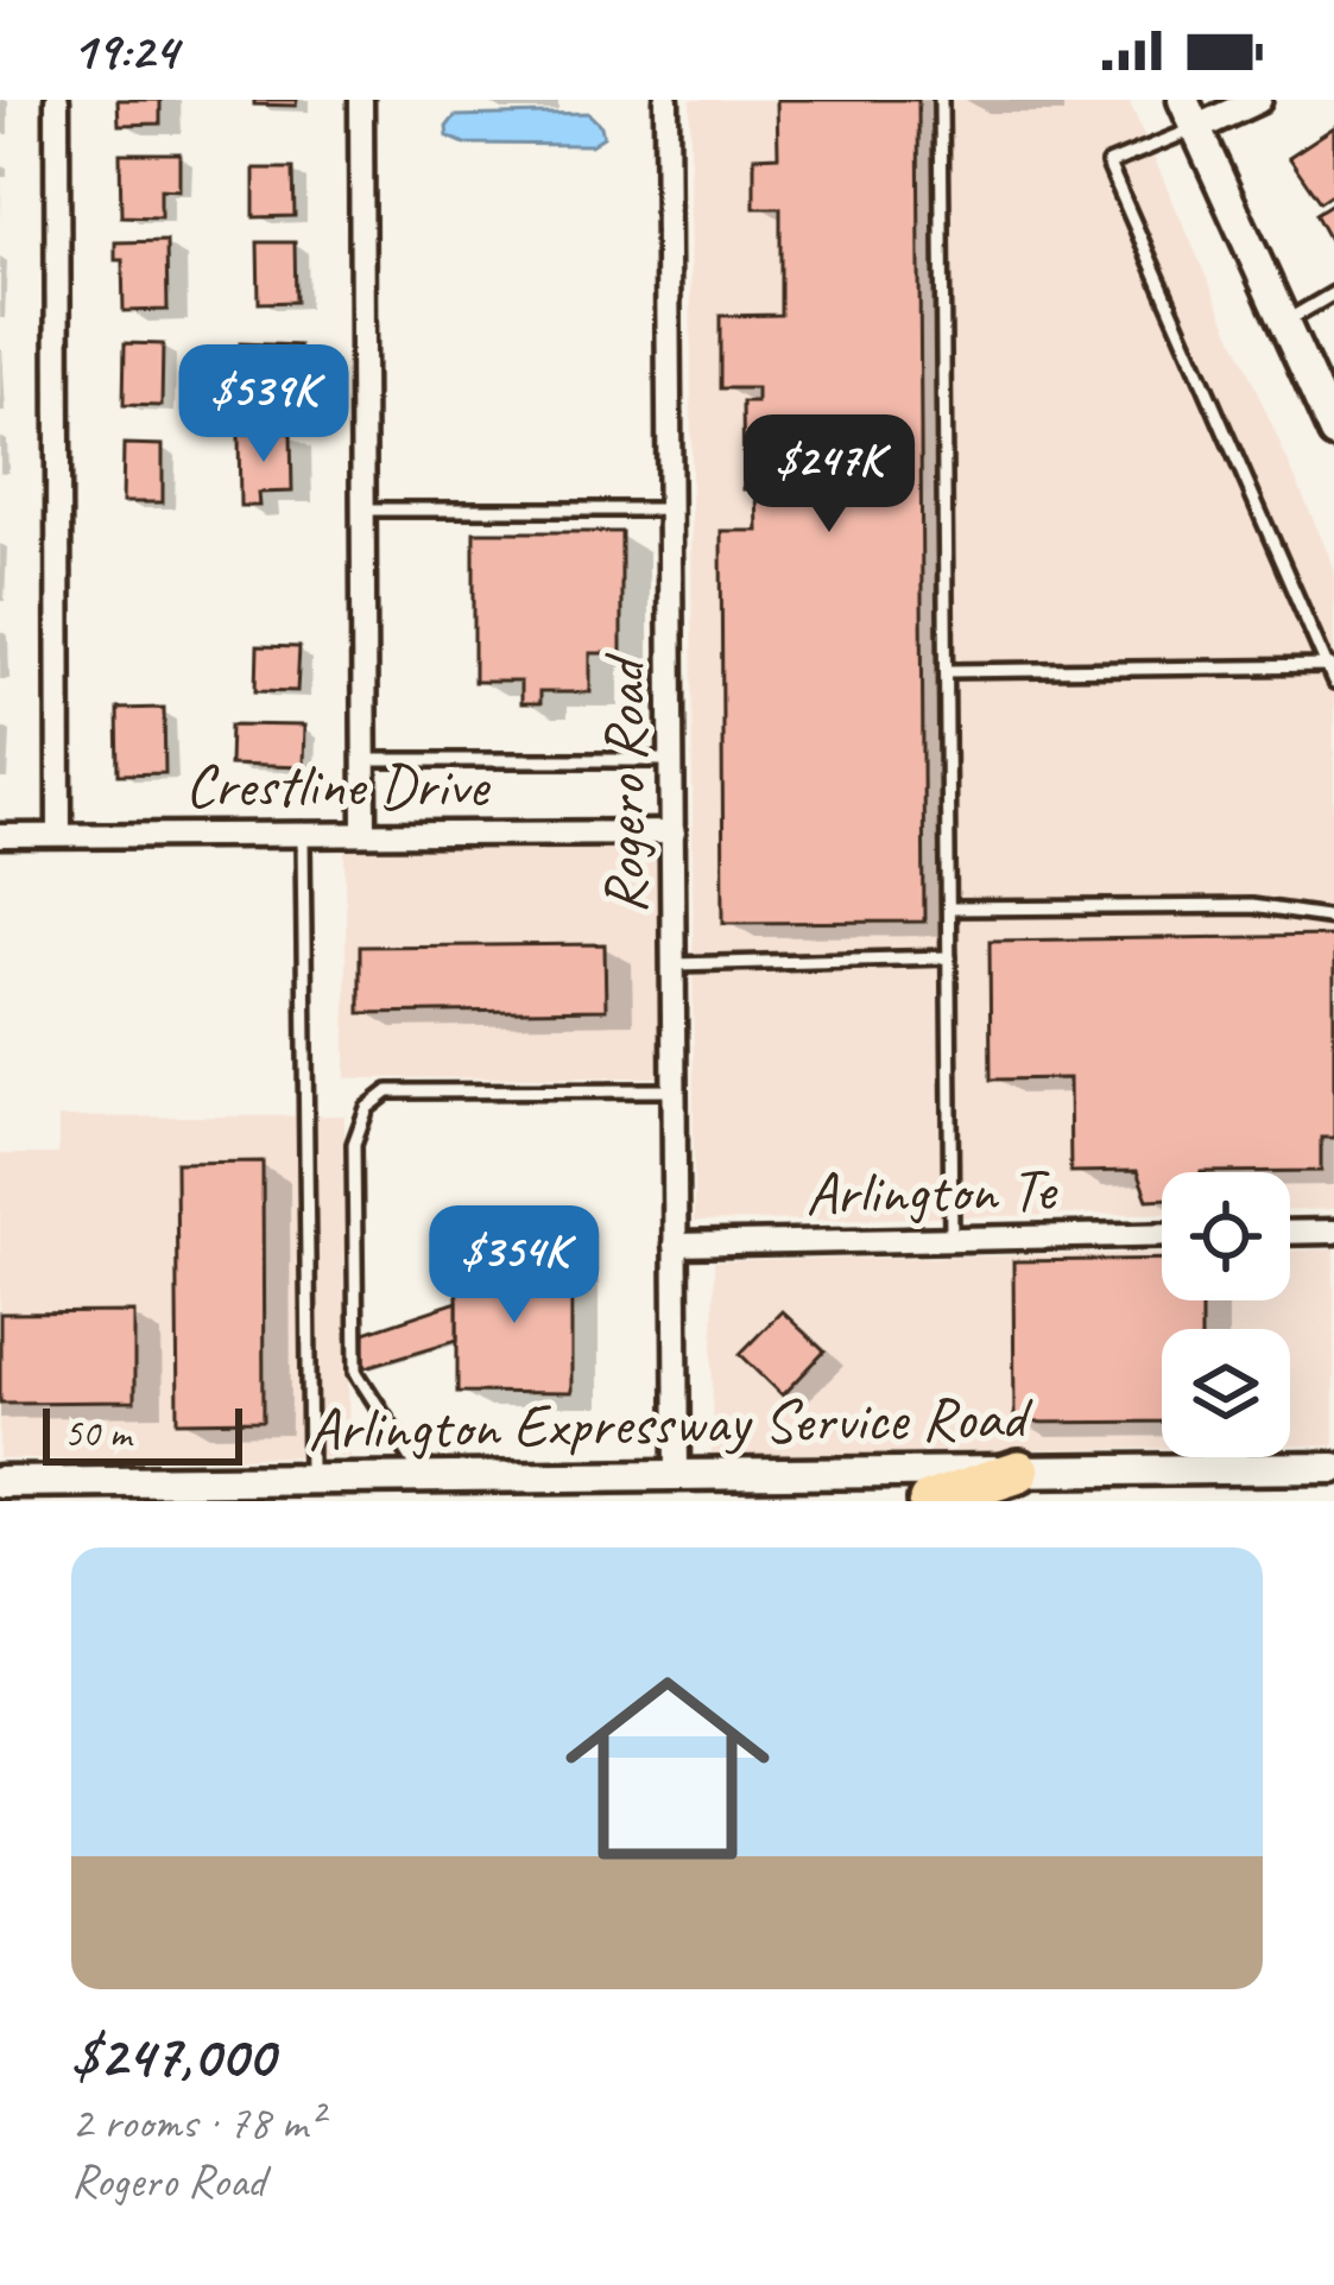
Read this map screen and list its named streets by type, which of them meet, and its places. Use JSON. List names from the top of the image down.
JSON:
{
  "streets": {
    "main road": ["Arlington Expressway Service Road"],
    "street": ["Crestline Drive", "Rogero Road", "Arlington Te"]
  },
  "crossings": [
    ["Crestline Drive", "Rogero Road"],
    ["Rogero Road", "Arlington Te"],
    ["Rogero Road", "Arlington Expressway Service Road"]
  ],
  "scale_bar": "50 m",
  "page": {
    "status": "19:24",
    "price": ["$539K", "$247K", "$354K"],
    "scale": "50 m",
    "list": [
      {
        "name": "$247,000",
        "note": "2 rooms · 78 m² · Rogero Road"
      }
    ]
  }
}
